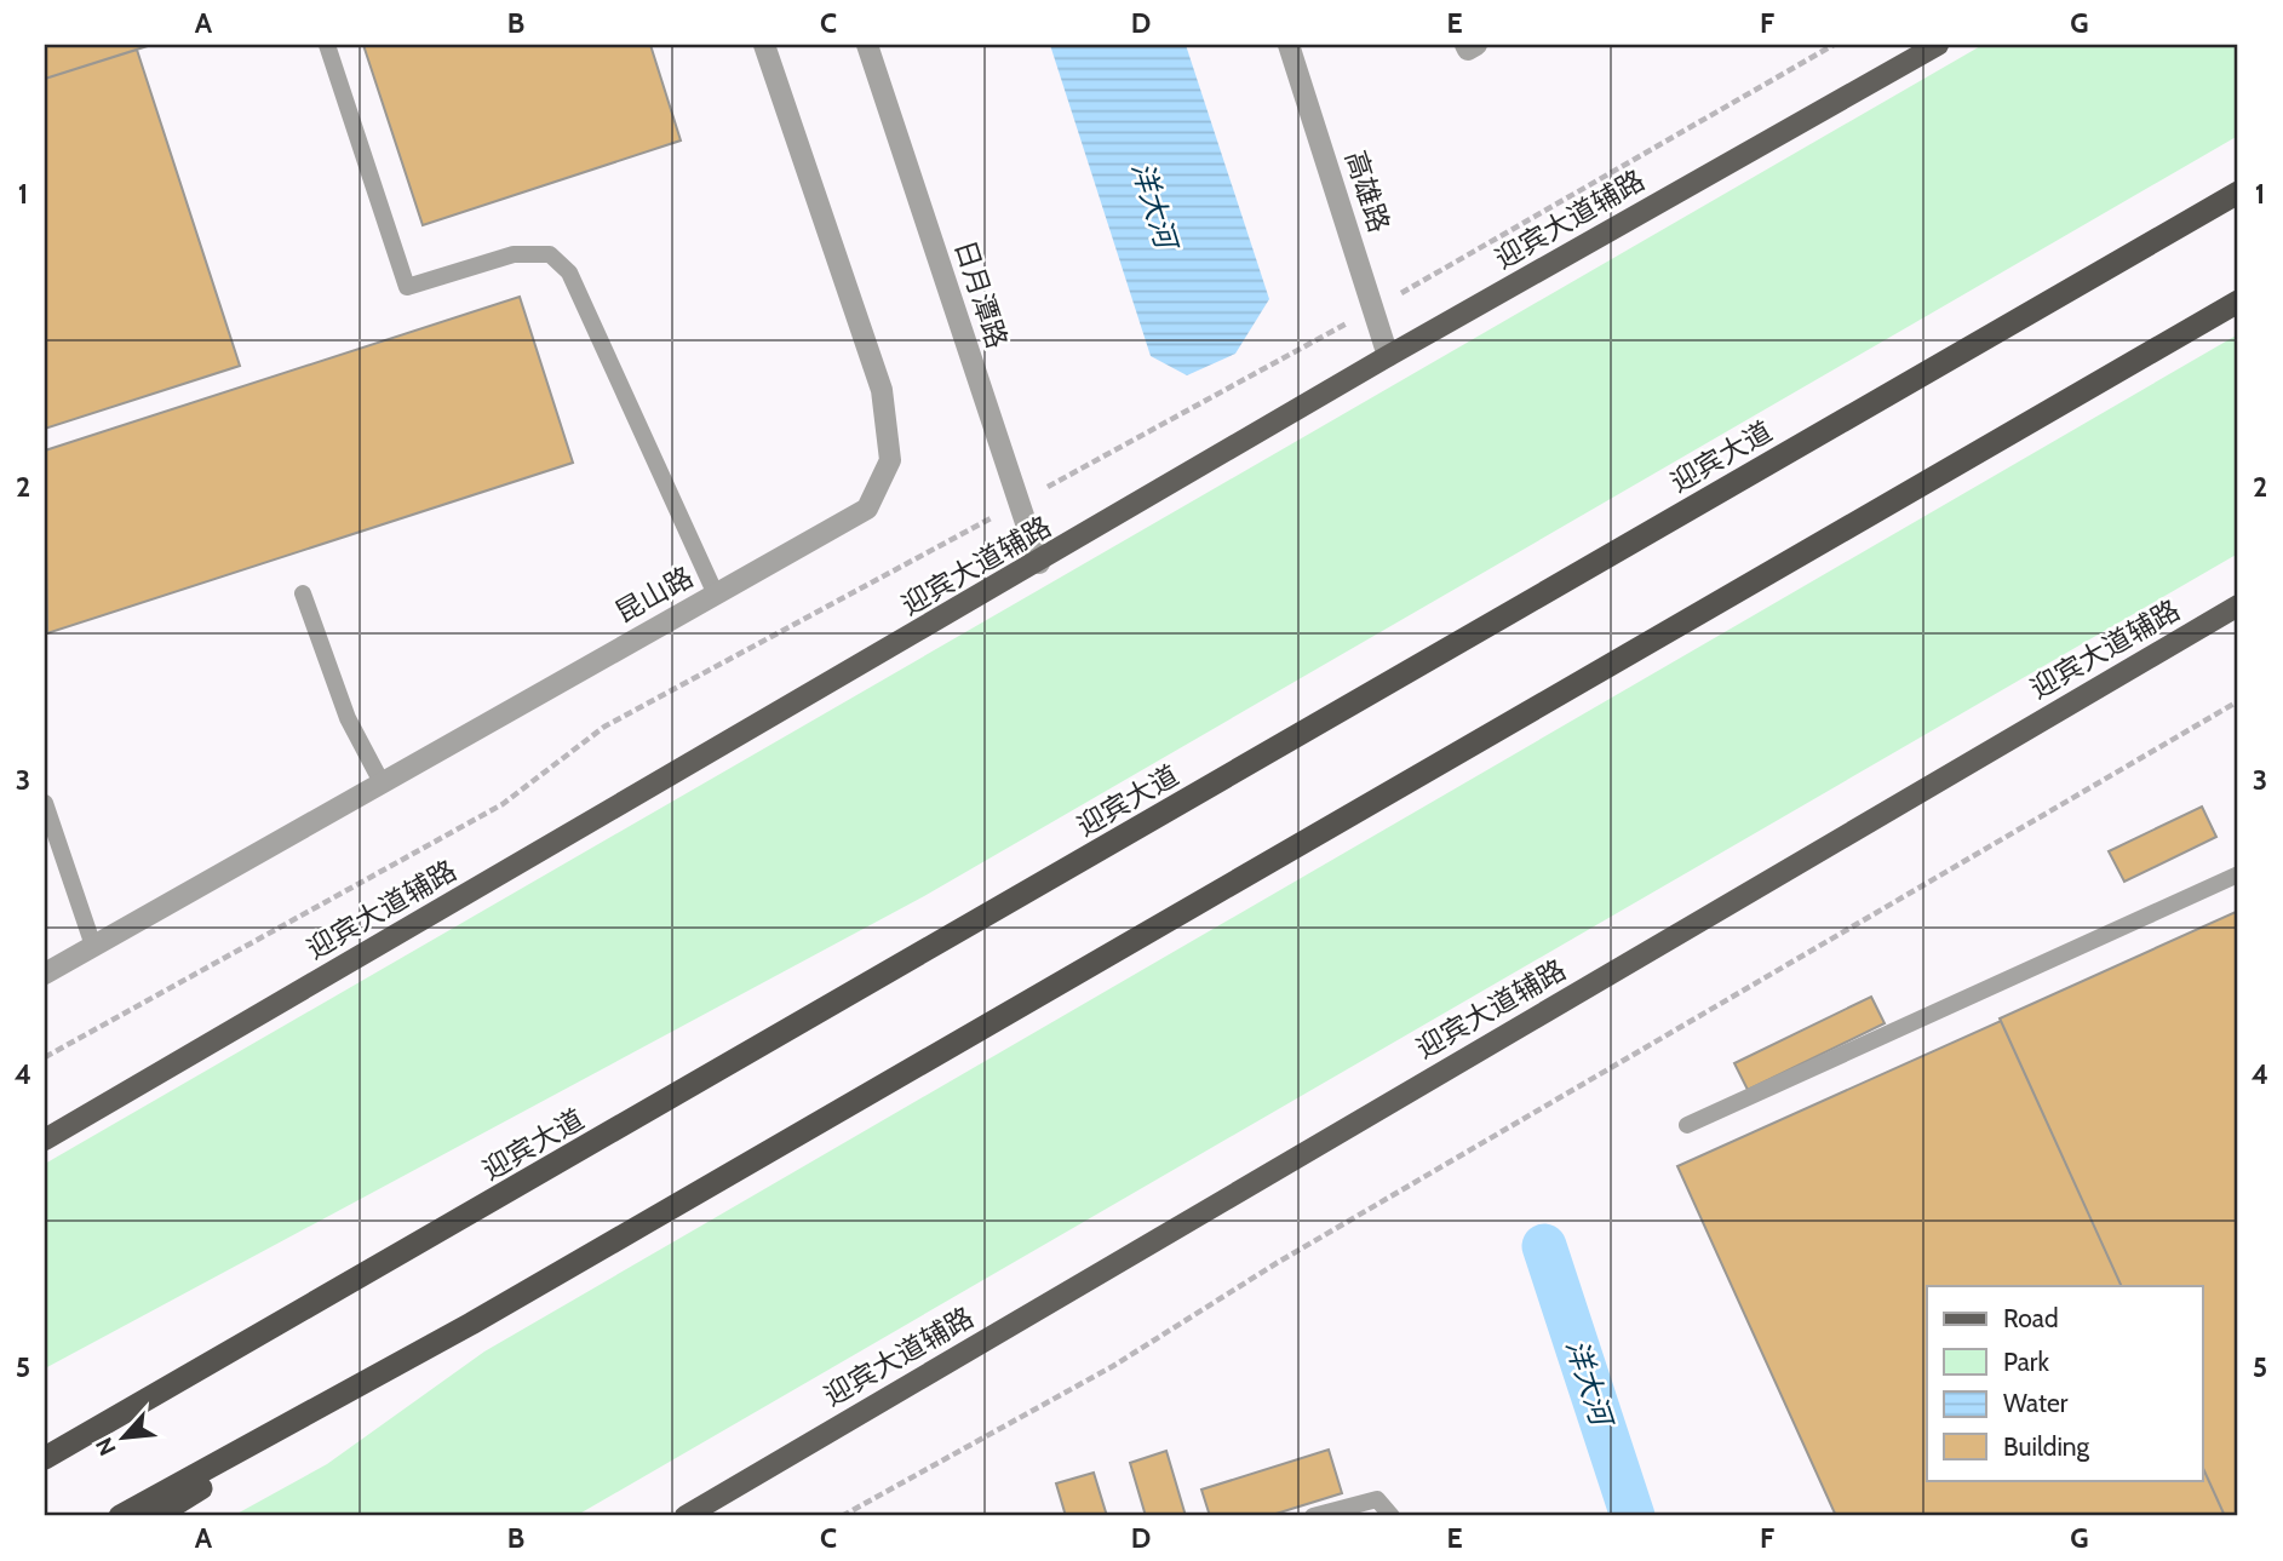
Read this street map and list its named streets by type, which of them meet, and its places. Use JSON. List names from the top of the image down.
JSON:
{
  "streets": {
    "highway": ["迎宾大道"],
    "main road": ["迎宾大道辅路"],
    "street": ["高雄路", "日月潭路", "昆山路"]
  },
  "crossings": [
    ["高雄路", "迎宾大道辅路"],
    ["迎宾大道辅路", "日月潭路"]
  ],
  "water": ["洋大河"],
  "legend": [
    "Road",
    "Park",
    "Water",
    "Building"
  ],
  "north": "bottom left",
  "grid": {
    "columns": [
      "A",
      "B",
      "C",
      "D",
      "E",
      "F",
      "G"
    ],
    "rows": [
      "1",
      "2",
      "3",
      "4",
      "5"
    ]
  }
}
